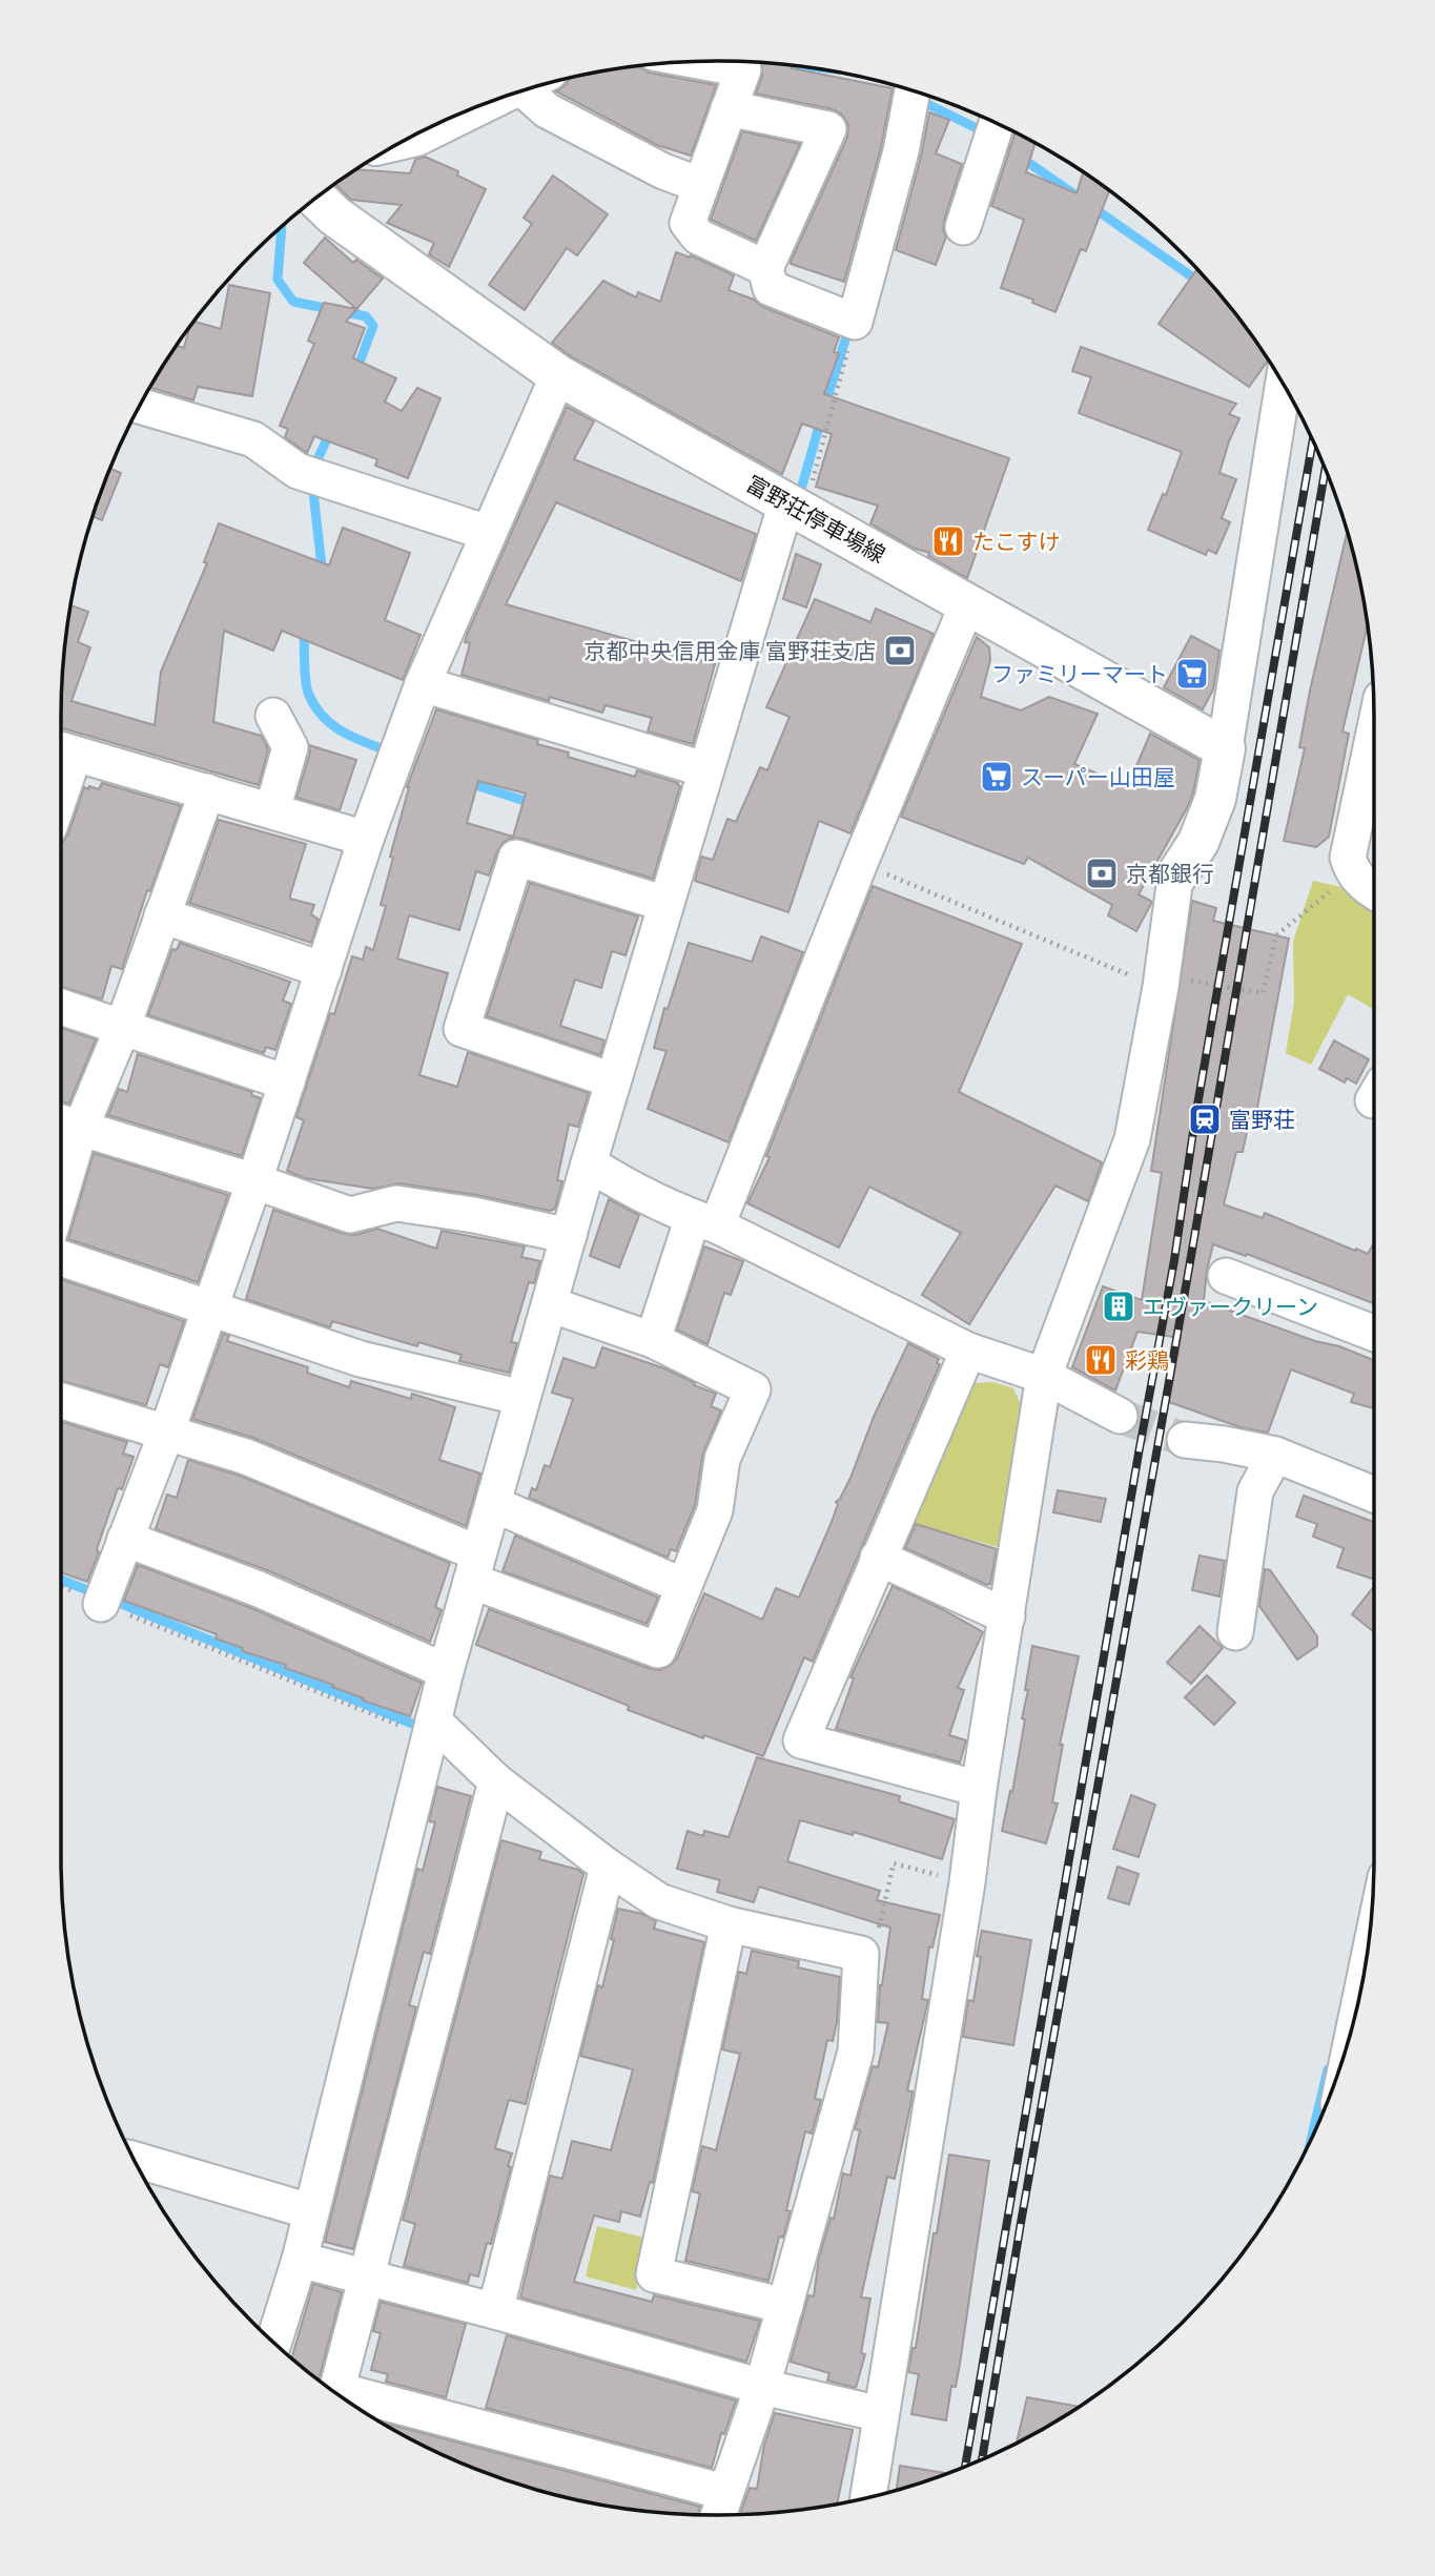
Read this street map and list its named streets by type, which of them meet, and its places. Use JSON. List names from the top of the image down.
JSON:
{
  "streets": {
    "main road": ["富野荘停車場線"]
  },
  "places": {
    "restaurant": ["たこすけ", "彩鶏"],
    "bank": ["京都中央信用金庫 富野荘支店", "京都銀行"],
    "supermarket": ["ファミリーマート", "スーパー山田屋"],
    "station": ["富野荘"],
    "building": ["エヴァークリーン"]
  }
}
